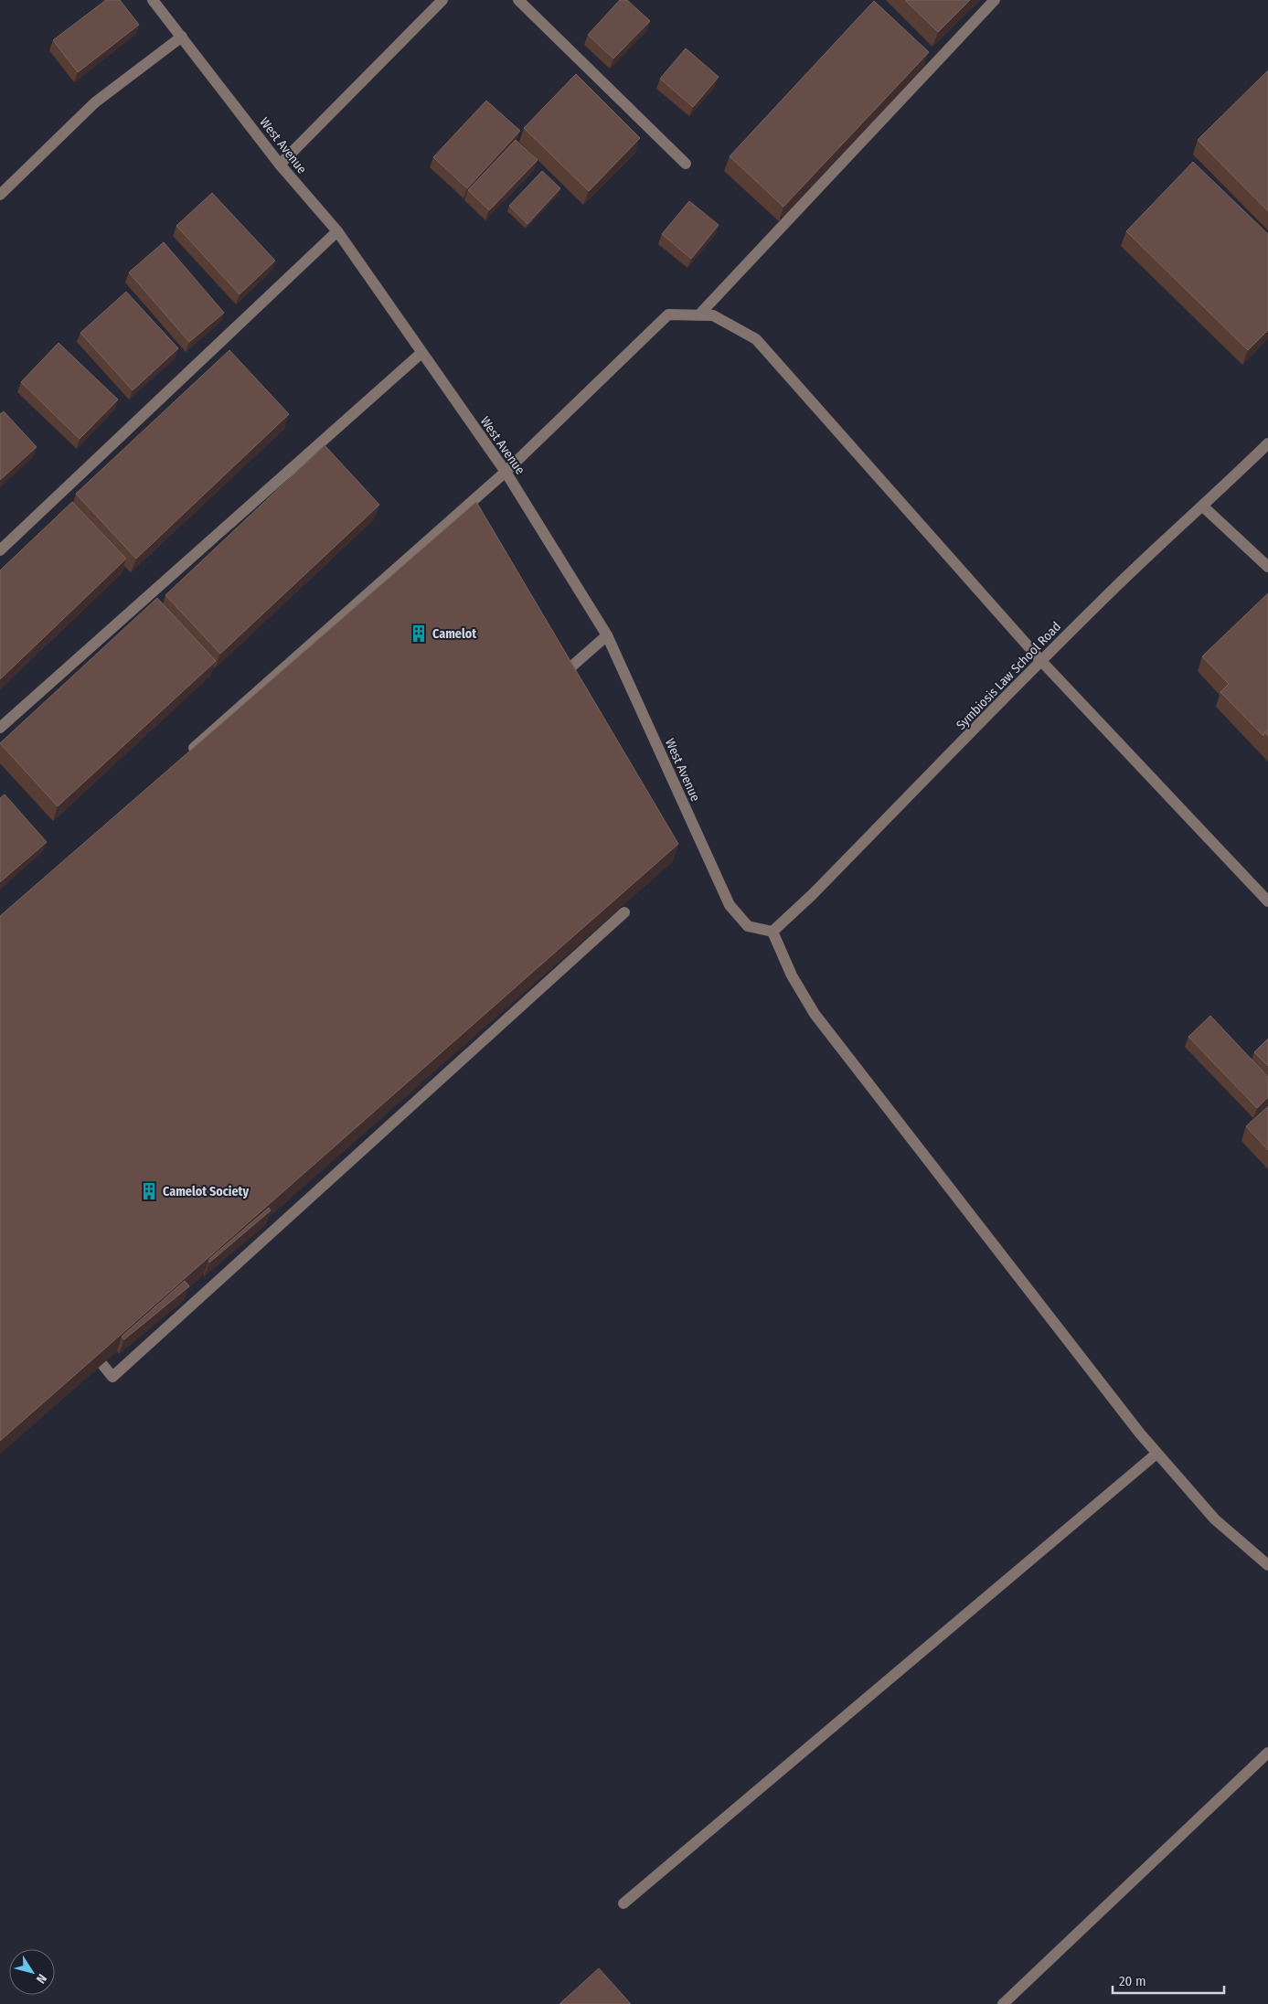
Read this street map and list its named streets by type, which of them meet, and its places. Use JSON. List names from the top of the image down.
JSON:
{
  "streets": {
    "street": ["West Avenue", "Symbiosis Law School Road"]
  },
  "crossings": [
    ["West Avenue", "Symbiosis Law School Road"]
  ],
  "places": {
    "building": ["Camelot", "Camelot Society"]
  },
  "scale_bar": "20 m",
  "north": "bottom right"
}
